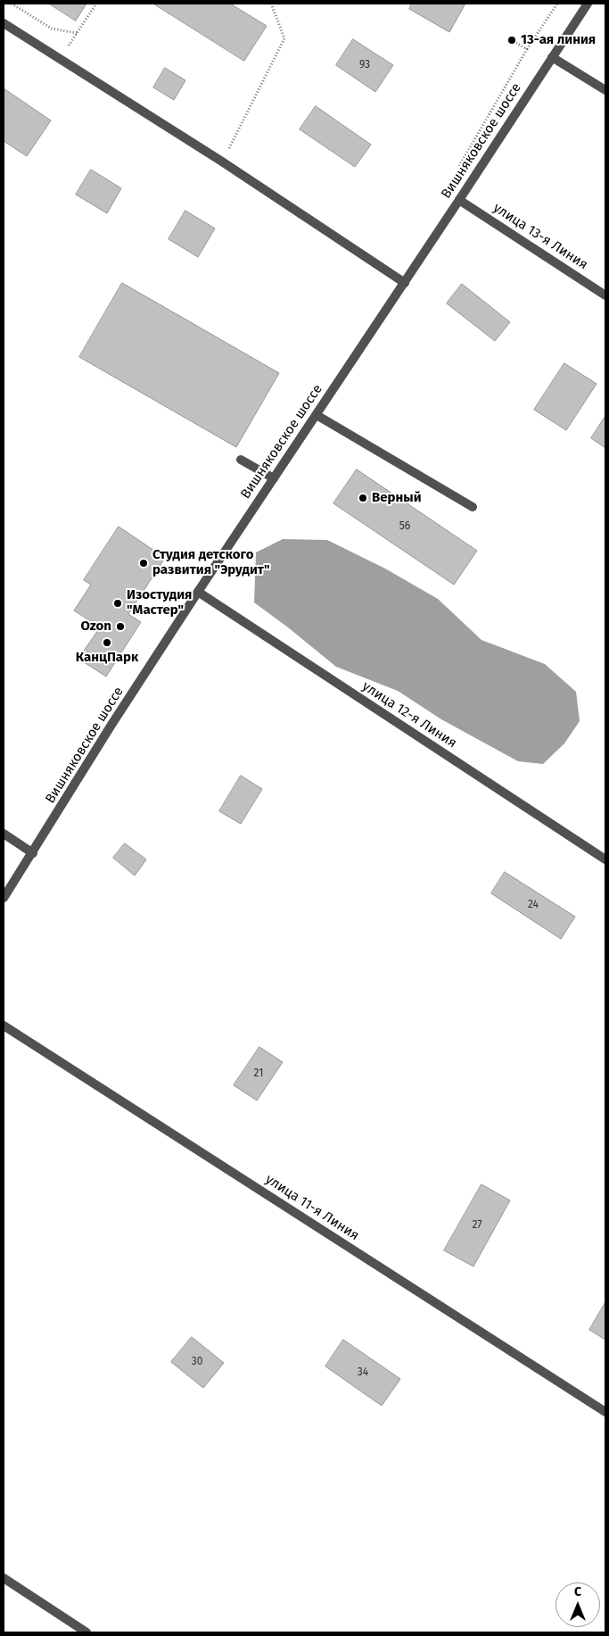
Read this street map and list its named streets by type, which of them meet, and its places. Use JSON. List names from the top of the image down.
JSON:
{
  "streets": {
    "street": [
      "Вишняковское шоссе",
      "улица 13-я Линия",
      "улица 12-я Линия",
      "улица 11-я Линия"
    ]
  },
  "crossings": [
    ["Вишняковское шоссе", "улица 13-я Линия"],
    ["Вишняковское шоссе", "улица 12-я Линия"]
  ],
  "places": [
    "13-ая линия",
    "Верный",
    "Студия детского развития \"Эрудит\"",
    "Изостудия \"Мастер\"",
    "Ozon",
    "КанцПарк"
  ],
  "house_numbers": [
    "93",
    "56",
    "24",
    "21",
    "27",
    "30",
    "34"
  ],
  "north": "top"
}
